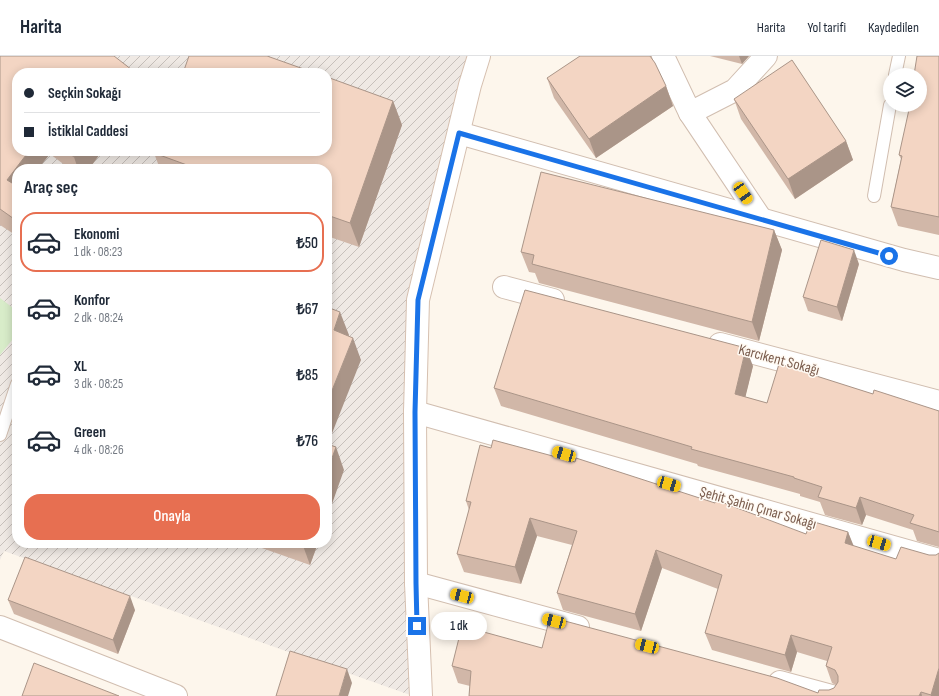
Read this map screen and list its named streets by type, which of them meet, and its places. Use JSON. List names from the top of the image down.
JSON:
{
  "streets": {
    "street": ["Karcıkent Sokağı", "Şehit Şahin Çınar Sokağı"]
  },
  "page": {
    "header": "Harita",
    "nav": ["Harita", "Yol tarifi", "Kaydedilen"],
    "banner": ["Seçkin Sokağı", "İstiklal Caddesi"],
    "heading": "Araç seç",
    "list": [
      {
        "name": "Ekonomi",
        "note": "1 dk · 08:23",
        "value": "₺50"
      },
      {
        "name": "Konfor",
        "note": "2 dk · 08:24",
        "value": "₺67"
      },
      {
        "name": "XL",
        "note": "3 dk · 08:25",
        "value": "₺85"
      },
      {
        "name": "Green",
        "note": "4 dk · 08:26",
        "value": "₺76"
      }
    ],
    "buttons": "Onayla",
    "bubble": "1 dk"
  }
}
